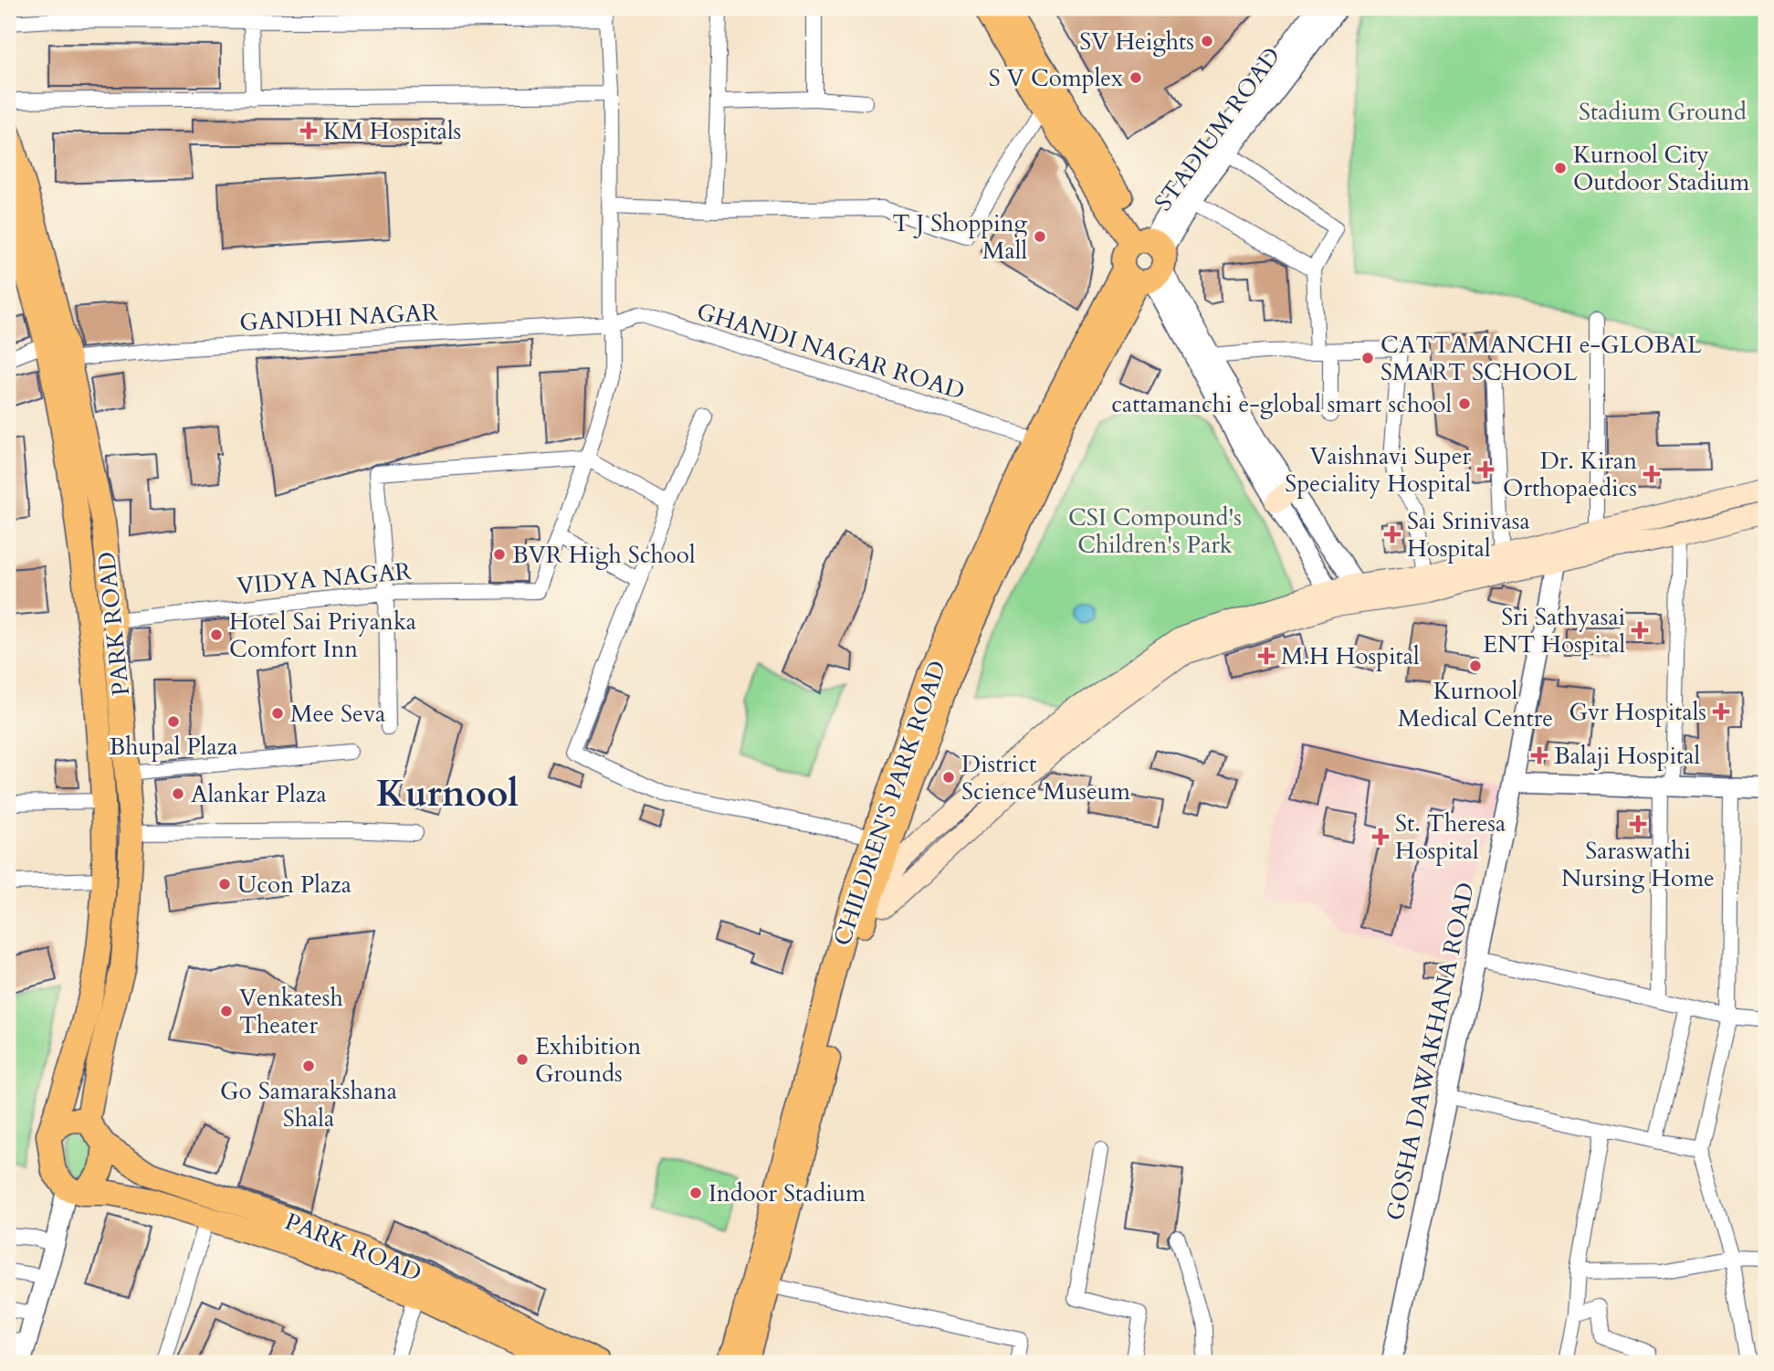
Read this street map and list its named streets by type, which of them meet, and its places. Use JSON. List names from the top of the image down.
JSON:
{
  "streets": {
    "main road": ["PARK ROAD", "CHILDREN'S PARK ROAD"],
    "street": [
      "STADIUM ROAD",
      "GANDHI NAGAR",
      "GHANDI NAGAR ROAD",
      "VIDYA NAGAR",
      "GOSHA DAWAKHANA ROAD"
    ]
  },
  "crossings": [
    ["STADIUM ROAD", "CHILDREN'S PARK ROAD"],
    ["GANDHI NAGAR", "GHANDI NAGAR ROAD"],
    ["GANDHI NAGAR", "PARK ROAD"],
    ["GHANDI NAGAR ROAD", "CHILDREN'S PARK ROAD"],
    ["VIDYA NAGAR", "PARK ROAD"]
  ],
  "districts": ["Kurnool"],
  "parks": ["Stadium Ground", "CSI Compound's Children's Park"],
  "places": {
    "other": [
      "SV Heights",
      "S V Complex",
      "Kurnool City Outdoor Stadium",
      "T J Shopping Mall",
      "CATTAMANCHI e-GLOBAL SMART SCHOOL",
      "cattamanchi e-global smart school",
      "BVR High School",
      "Hotel Sai Priyanka Comfort Inn",
      "Kurnool Medical Centre",
      "Mee Seva",
      "Bhupal Plaza",
      "District Science Museum",
      "Alankar Plaza",
      "Ucon Plaza",
      "Venkatesh Theater",
      "Exhibition Grounds",
      "Go Samarakshana Shala",
      "Indoor Stadium"
    ],
    "health": [
      "KM Hospitals",
      "Vaishnavi Super Speciality Hospital",
      "Dr. Kiran Orthopaedics",
      "Sai Srinivasa Hospital",
      "Sri Sathyasai ENT Hospital",
      "M.H Hospital",
      "Gvr Hospitals",
      "Balaji Hospital",
      "Saraswathi Nursing Home",
      "St. Theresa Hospital"
    ]
  }
}
